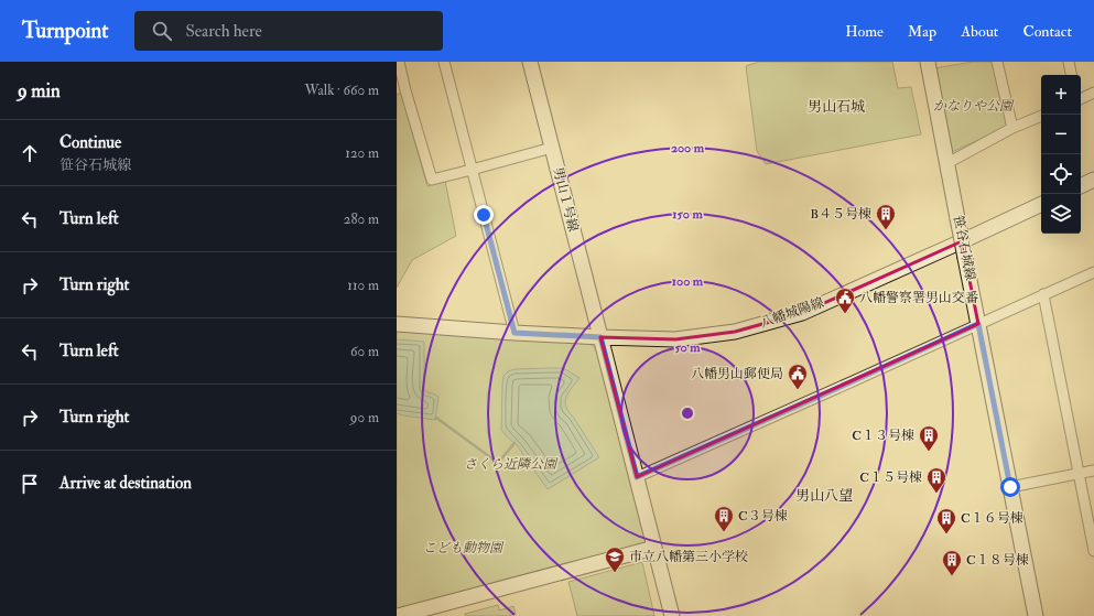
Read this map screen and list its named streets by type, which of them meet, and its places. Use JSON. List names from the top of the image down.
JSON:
{
  "streets": {
    "street": ["男山１号線", "笹谷石城線", "八幡城陽線"]
  },
  "crossings": [
    ["男山１号線", "八幡城陽線"]
  ],
  "districts": ["男山石城", "男山八望"],
  "parks": ["かなりや公園", "さくら近隣公園", "こども動物園"],
  "places": {
    "building": [
      "B４５号棟",
      "C１３号棟",
      "C１５号棟",
      "C３号棟",
      "C１６号棟",
      "C１８号棟"
    ],
    "public building": ["八幡警察署男山交番", "八幡男山郵便局"],
    "school or university": ["市立八幡第三小学校"]
  },
  "page": {
    "header": "Turnpoint",
    "search": "Search here",
    "nav": [
      "Home",
      "Map",
      "About",
      "Contact"
    ],
    "heading": ["9 min", "Walk · 660 m"],
    "map_buttons": ["+", "−"],
    "list": [
      ["Continue", "笹谷石城線", "120 m"],
      ["Turn left", "280 m"],
      ["Turn right", "110 m"],
      ["Turn left", "60 m"],
      ["Turn right", "90 m"],
      "Arrive at destination"
    ]
  },
  "rings": [
    "200 m",
    "150 m",
    "100 m",
    "50 m"
  ]
}
